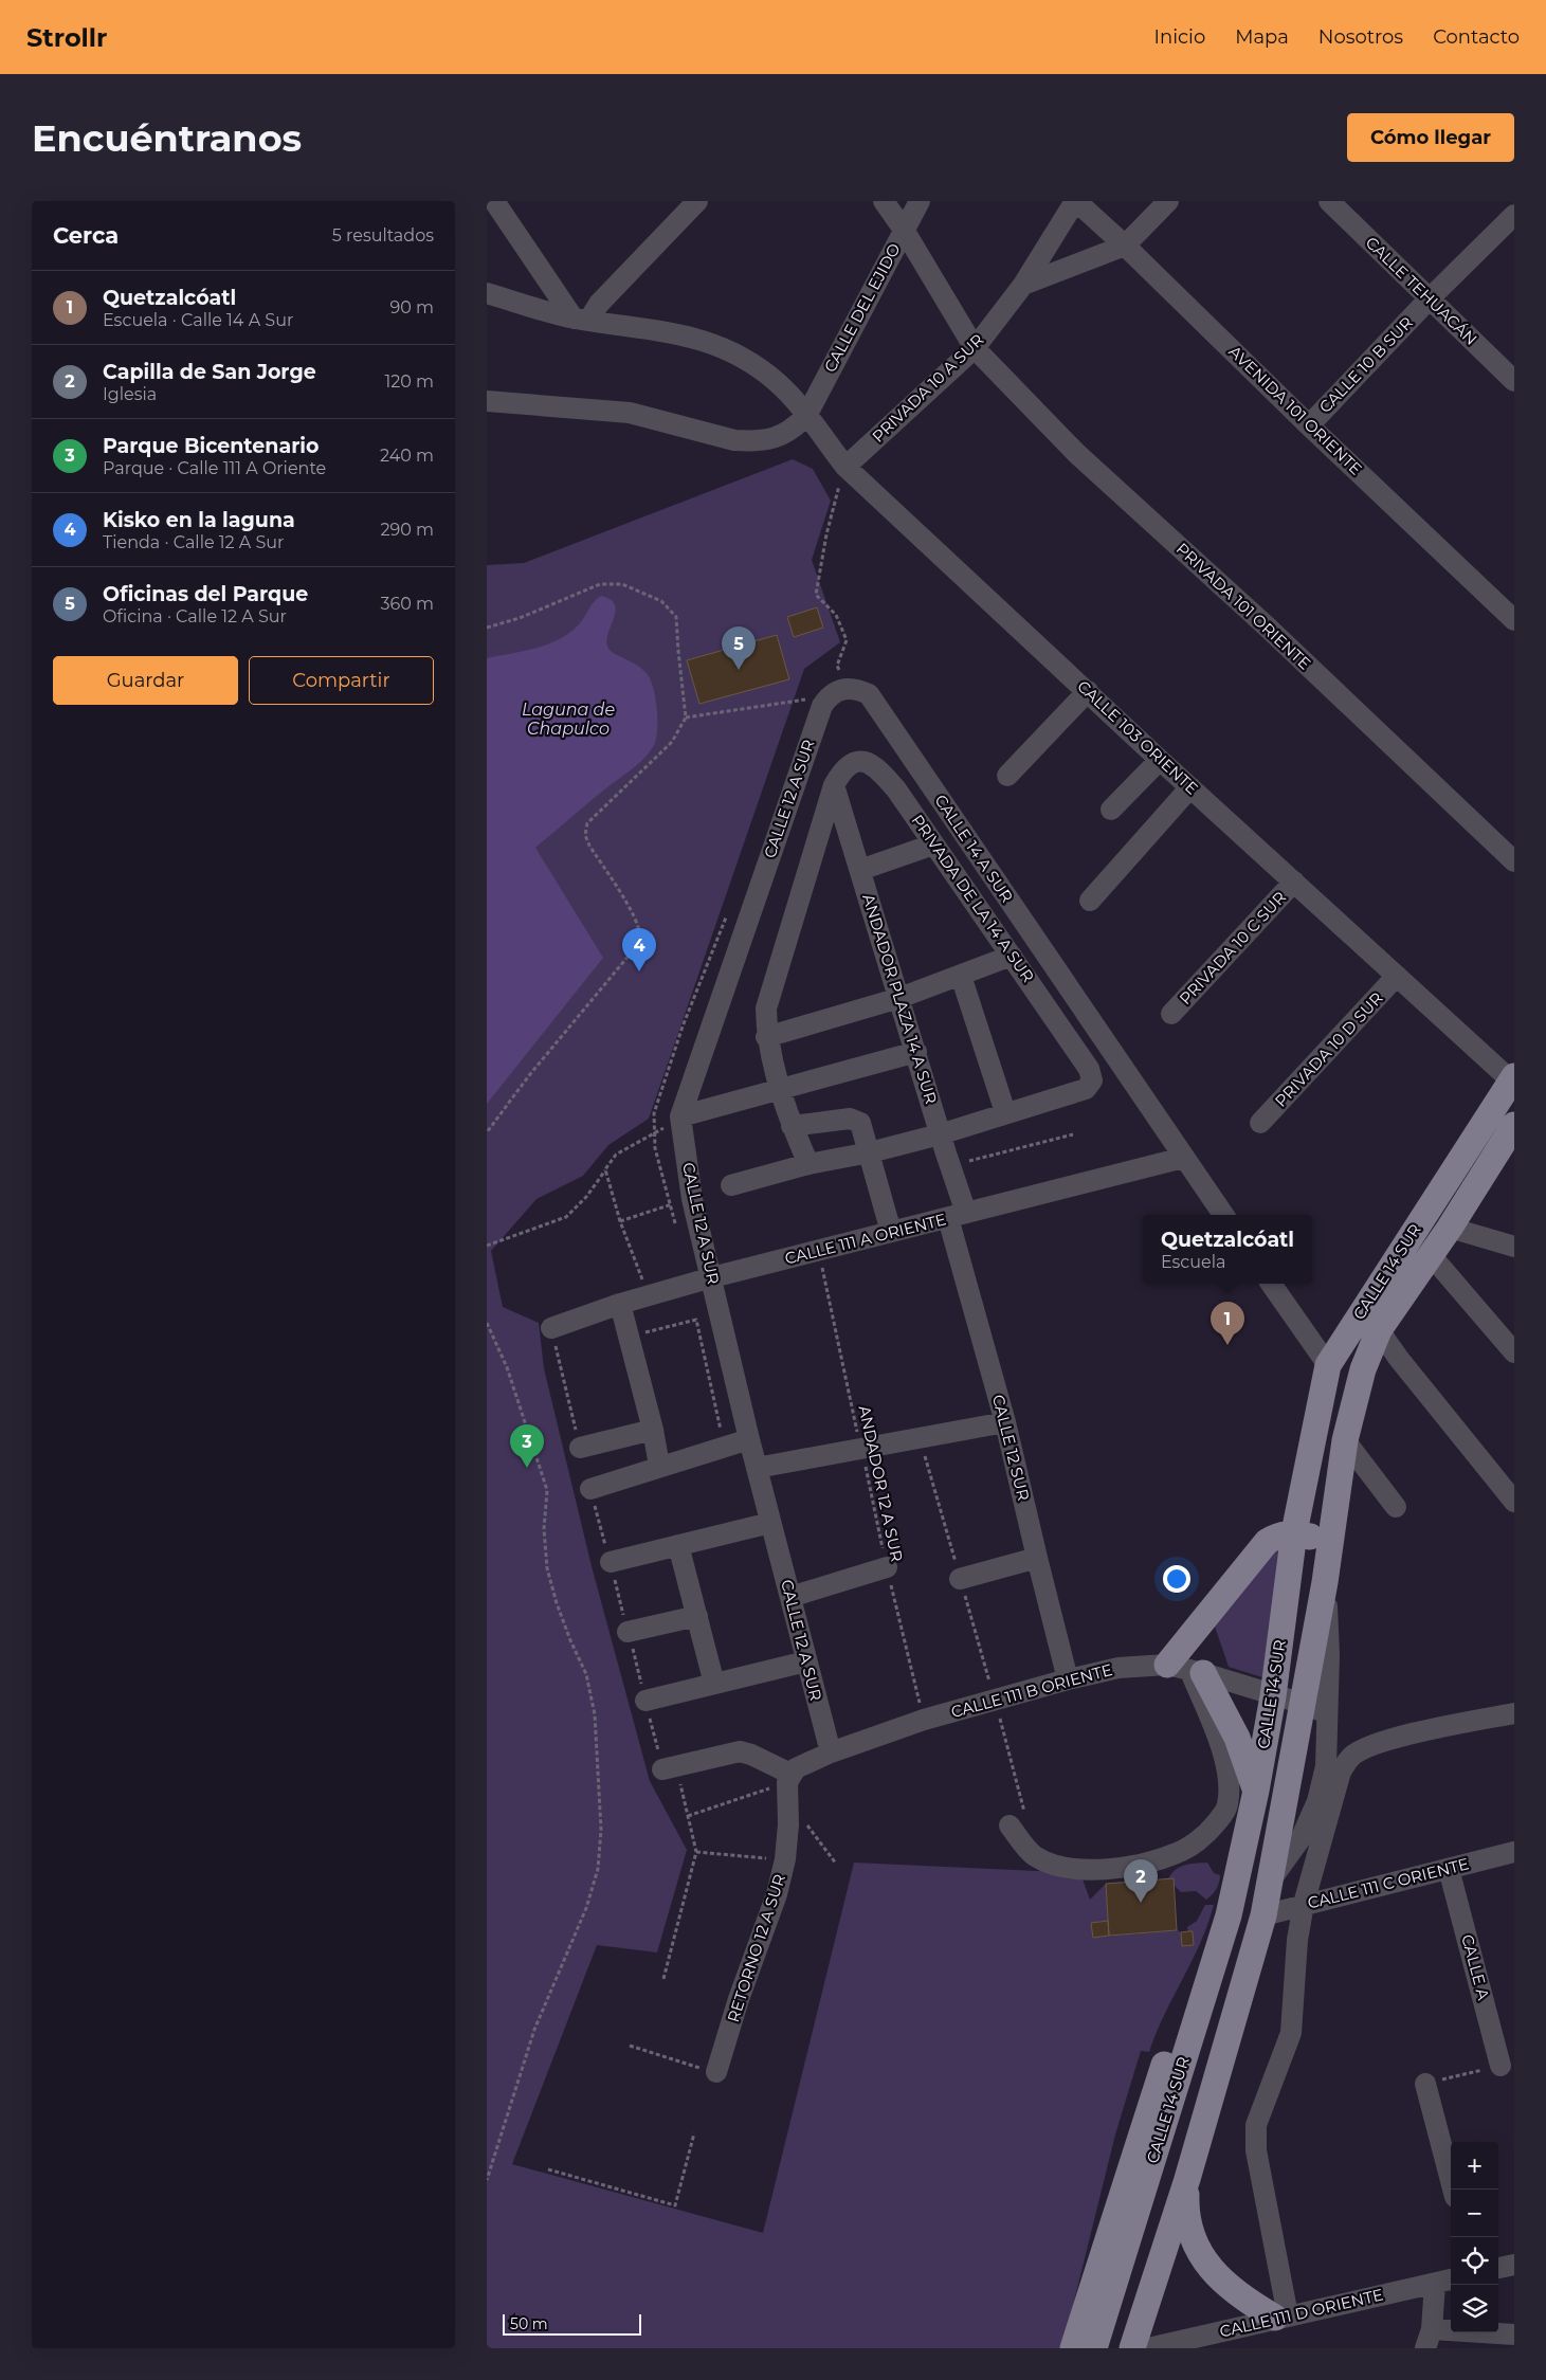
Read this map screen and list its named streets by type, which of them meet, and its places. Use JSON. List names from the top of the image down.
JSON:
{
  "streets": {
    "main road": ["CALLE 14 SUR"],
    "street": [
      "CALLE TEHUACÁN",
      "CALLE DEL EJIDO",
      "CALLE 10 B SUR",
      "PRIVADA 10 A SUR",
      "AVENIDA 101 ORIENTE",
      "PRIVADA 101 ORIENTE",
      "CALLE 103 ORIENTE",
      "CALLE 12 A SUR",
      "CALLE 14 A SUR",
      "PRIVADA DE LA 14 A SUR",
      "PRIVADA 10 C SUR",
      "ANDADOR PLAZA 14 A SUR",
      "PRIVADA 10 D SUR",
      "CALLE 111 A ORIENTE",
      "CALLE 12 SUR",
      "CALLE 111 B ORIENTE",
      "CALLE 111 C ORIENTE",
      "RETORNO 12 A SUR",
      "CALLE A",
      "CALLE 111 D ORIENTE"
    ],
    "path": ["ANDADOR 12 A SUR"]
  },
  "crossings": [
    ["CALLE TEHUACÁN", "CALLE 10 B SUR"],
    ["CALLE DEL EJIDO", "PRIVADA 101 ORIENTE"],
    ["CALLE DEL EJIDO", "CALLE 103 ORIENTE"],
    ["CALLE 10 B SUR", "AVENIDA 101 ORIENTE"],
    ["PRIVADA 10 A SUR", "AVENIDA 101 ORIENTE"],
    ["PRIVADA 10 A SUR", "PRIVADA 101 ORIENTE"],
    ["PRIVADA 10 A SUR", "CALLE 103 ORIENTE"],
    ["CALLE 103 ORIENTE", "PRIVADA 10 C SUR"],
    ["CALLE 103 ORIENTE", "PRIVADA 10 D SUR"],
    ["CALLE 103 ORIENTE", "CALLE 14 SUR"],
    ["CALLE 12 A SUR", "CALLE 14 A SUR"],
    ["CALLE 12 A SUR", "CALLE 111 A ORIENTE"],
    ["CALLE 12 A SUR", "CALLE 111 B ORIENTE"],
    ["CALLE 14 A SUR", "CALLE 111 A ORIENTE"],
    ["PRIVADA DE LA 14 A SUR", "ANDADOR PLAZA 14 A SUR"],
    ["ANDADOR PLAZA 14 A SUR", "CALLE 111 A ORIENTE"],
    ["ANDADOR PLAZA 14 A SUR", "CALLE 12 SUR"],
    ["CALLE 111 A ORIENTE", "CALLE 12 SUR"],
    ["CALLE 111 A ORIENTE", "ANDADOR 12 A SUR"],
    ["CALLE 14 SUR", "CALLE 111 B ORIENTE"],
    ["CALLE 14 SUR", "CALLE 111 C ORIENTE"],
    ["CALLE 12 SUR", "CALLE 111 B ORIENTE"],
    ["ANDADOR 12 A SUR", "CALLE 111 B ORIENTE"],
    ["CALLE 111 C ORIENTE", "CALLE A"]
  ],
  "water": ["Laguna de Chapulco"],
  "scale_bar": "50 m",
  "page": {
    "header": "Strollr",
    "nav": [
      "Inicio",
      "Mapa",
      "Nosotros",
      "Contacto"
    ],
    "buttons": [
      "Cómo llegar",
      ["Guardar", "Compartir"]
    ],
    "title": "Encuéntranos",
    "heading": ["Cerca", "5 resultados"],
    "list": [
      {
        "mark": "1",
        "name": "Quetzalcóatl",
        "note": "Escuela · Calle 14 A Sur",
        "value": "90 m"
      },
      {
        "mark": "2",
        "name": "Capilla de San Jorge",
        "note": "Iglesia",
        "value": "120 m"
      },
      {
        "mark": "3",
        "name": "Parque Bicentenario",
        "note": "Parque · Calle 111 A Oriente",
        "value": "240 m"
      },
      {
        "mark": "4",
        "name": "Kisko en la laguna",
        "note": "Tienda · Calle 12 A Sur",
        "value": "290 m"
      },
      {
        "mark": "5",
        "name": "Oficinas del Parque",
        "note": "Oficina · Calle 12 A Sur",
        "value": "360 m"
      }
    ],
    "pins": [
      "5",
      "4",
      "1",
      "3",
      "2"
    ],
    "popup": ["Quetzalcóatl", "Escuela"],
    "map_buttons": ["+", "−"],
    "scale": "50 m"
  }
}
